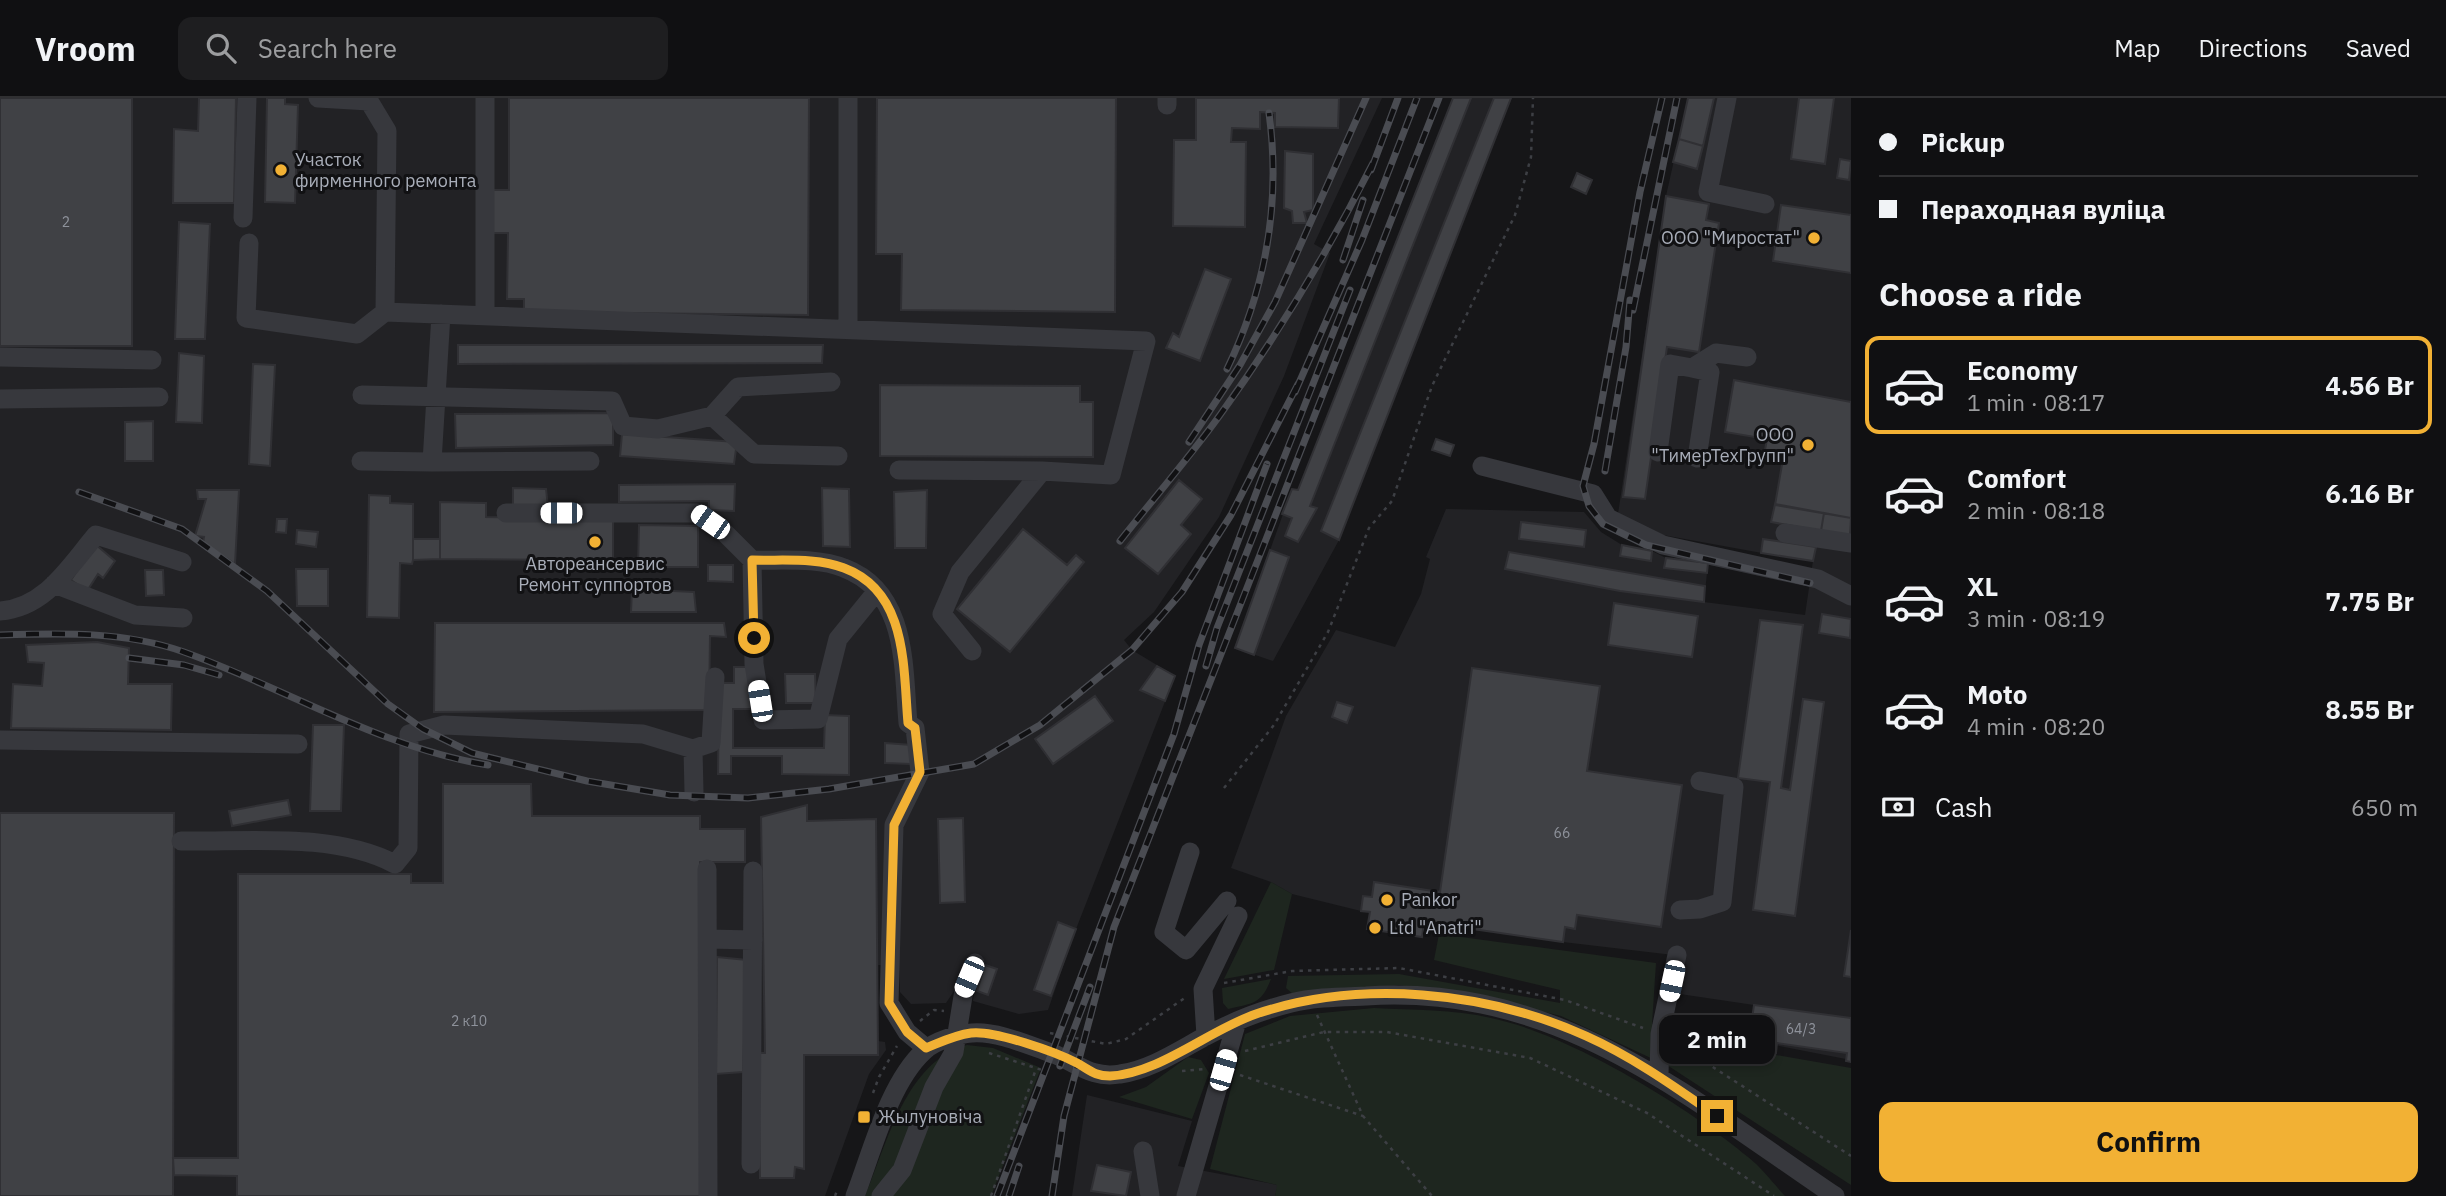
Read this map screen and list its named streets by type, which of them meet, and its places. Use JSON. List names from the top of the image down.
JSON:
{
  "places": {
    "other": [
      "Участок фирменного ремонта",
      "ООО \"Миростат\"",
      "ООО \"ТимерТехГрупп\"",
      "Автореансервис Ремонт суппортов",
      "Pankor",
      "Ltd \"Anatri\""
    ],
    "transit": ["Жылуновіча"]
  },
  "house_numbers": [
    "2",
    "66",
    "2 к10",
    "64/3"
  ],
  "page": {
    "header": "Vroom",
    "search": "Search here",
    "nav": ["Map", "Directions", "Saved"],
    "banner": ["Pickup", "Пераходная вуліца"],
    "heading": "Choose a ride",
    "list": [
      {
        "name": "Economy",
        "note": "1 min · 08:17",
        "value": "4.56 Br"
      },
      {
        "name": "Comfort",
        "note": "2 min · 08:18",
        "value": "6.16 Br"
      },
      {
        "name": "XL",
        "note": "3 min · 08:19",
        "value": "7.75 Br"
      },
      {
        "name": "Moto",
        "note": "4 min · 08:20",
        "value": "8.55 Br"
      }
    ],
    "pay": ["Cash", "650 m"],
    "bubble": "2 min",
    "buttons": "Confirm"
  }
}
